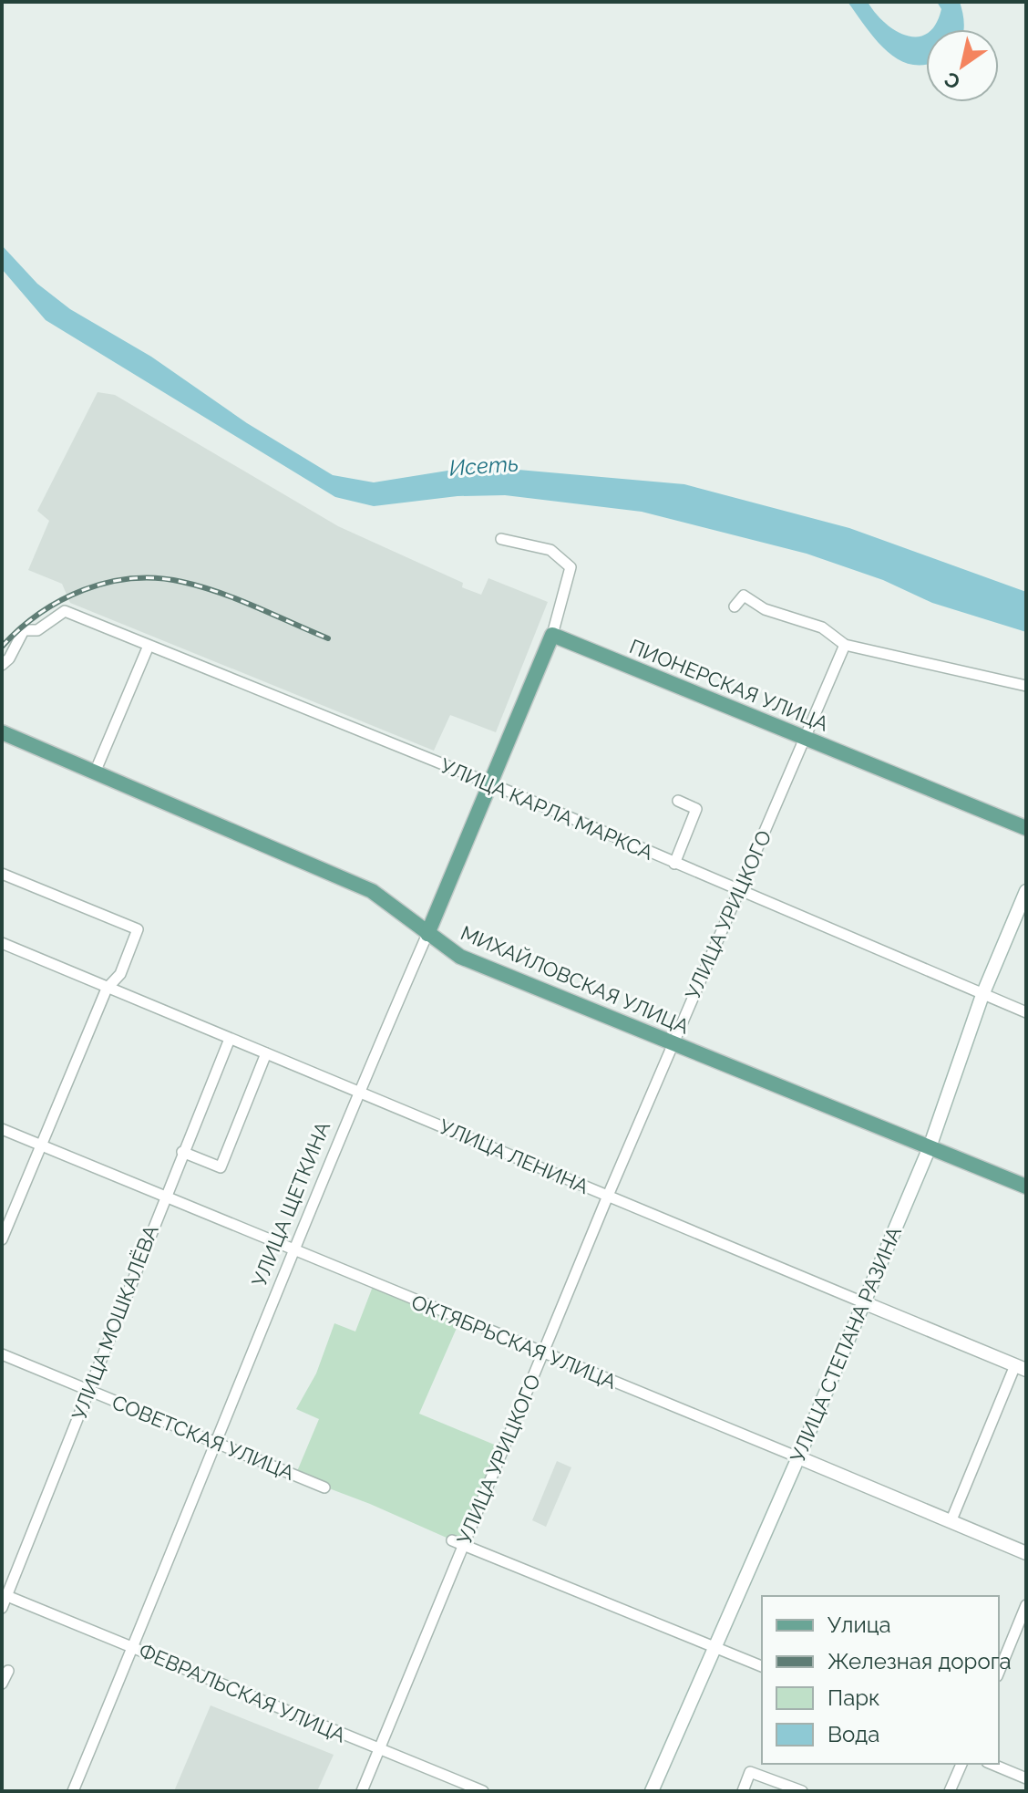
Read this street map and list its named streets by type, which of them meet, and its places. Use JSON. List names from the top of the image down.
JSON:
{
  "streets": {
    "main road": [
      "ПИОНЕРСКАЯ УЛИЦА",
      "МИХАЙЛОВСКАЯ УЛИЦА",
      "УЛИЦА ЛЕНИНА",
      "УЛИЦА ЩЕТКИНА",
      "ОКТЯБРЬСКАЯ УЛИЦА",
      "УЛИЦА СТЕПАНА РАЗИНА"
    ],
    "street": [
      "УЛИЦА КАРЛА МАРКСА",
      "УЛИЦА УРИЦКОГО",
      "УЛИЦА МОШКАЛЁВА",
      "СОВЕТСКАЯ УЛИЦА",
      "ФЕВРАЛЬСКАЯ УЛИЦА"
    ]
  },
  "crossings": [
    ["ПИОНЕРСКАЯ УЛИЦА", "УЛИЦА УРИЦКОГО"],
    ["ПИОНЕРСКАЯ УЛИЦА", "УЛИЦА ЩЕТКИНА"],
    ["УЛИЦА КАРЛА МАРКСА", "УЛИЦА УРИЦКОГО"],
    ["УЛИЦА КАРЛА МАРКСА", "УЛИЦА ЩЕТКИНА"],
    ["УЛИЦА КАРЛА МАРКСА", "УЛИЦА СТЕПАНА РАЗИНА"],
    ["УЛИЦА УРИЦКОГО", "МИХАЙЛОВСКАЯ УЛИЦА"],
    ["УЛИЦА УРИЦКОГО", "УЛИЦА ЛЕНИНА"],
    ["УЛИЦА УРИЦКОГО", "ОКТЯБРЬСКАЯ УЛИЦА"],
    ["УЛИЦА УРИЦКОГО", "ФЕВРАЛЬСКАЯ УЛИЦА"],
    ["МИХАЙЛОВСКАЯ УЛИЦА", "УЛИЦА ЩЕТКИНА"],
    ["МИХАЙЛОВСКАЯ УЛИЦА", "УЛИЦА СТЕПАНА РАЗИНА"],
    ["УЛИЦА ЛЕНИНА", "УЛИЦА ЩЕТКИНА"],
    ["УЛИЦА ЛЕНИНА", "УЛИЦА МОШКАЛЁВА"],
    ["УЛИЦА ЛЕНИНА", "УЛИЦА СТЕПАНА РАЗИНА"],
    ["УЛИЦА ЩЕТКИНА", "ОКТЯБРЬСКАЯ УЛИЦА"],
    ["УЛИЦА ЩЕТКИНА", "СОВЕТСКАЯ УЛИЦА"],
    ["УЛИЦА ЩЕТКИНА", "ФЕВРАЛЬСКАЯ УЛИЦА"],
    ["УЛИЦА МОШКАЛЁВА", "ОКТЯБРЬСКАЯ УЛИЦА"],
    ["УЛИЦА МОШКАЛЁВА", "СОВЕТСКАЯ УЛИЦА"],
    ["УЛИЦА МОШКАЛЁВА", "ФЕВРАЛЬСКАЯ УЛИЦА"],
    ["ОКТЯБРЬСКАЯ УЛИЦА", "УЛИЦА СТЕПАНА РАЗИНА"]
  ],
  "water": ["Исеть"],
  "legend": [
    "Улица",
    "Железная дорога",
    "Парк",
    "Вода"
  ],
  "north": "bottom left"
}
